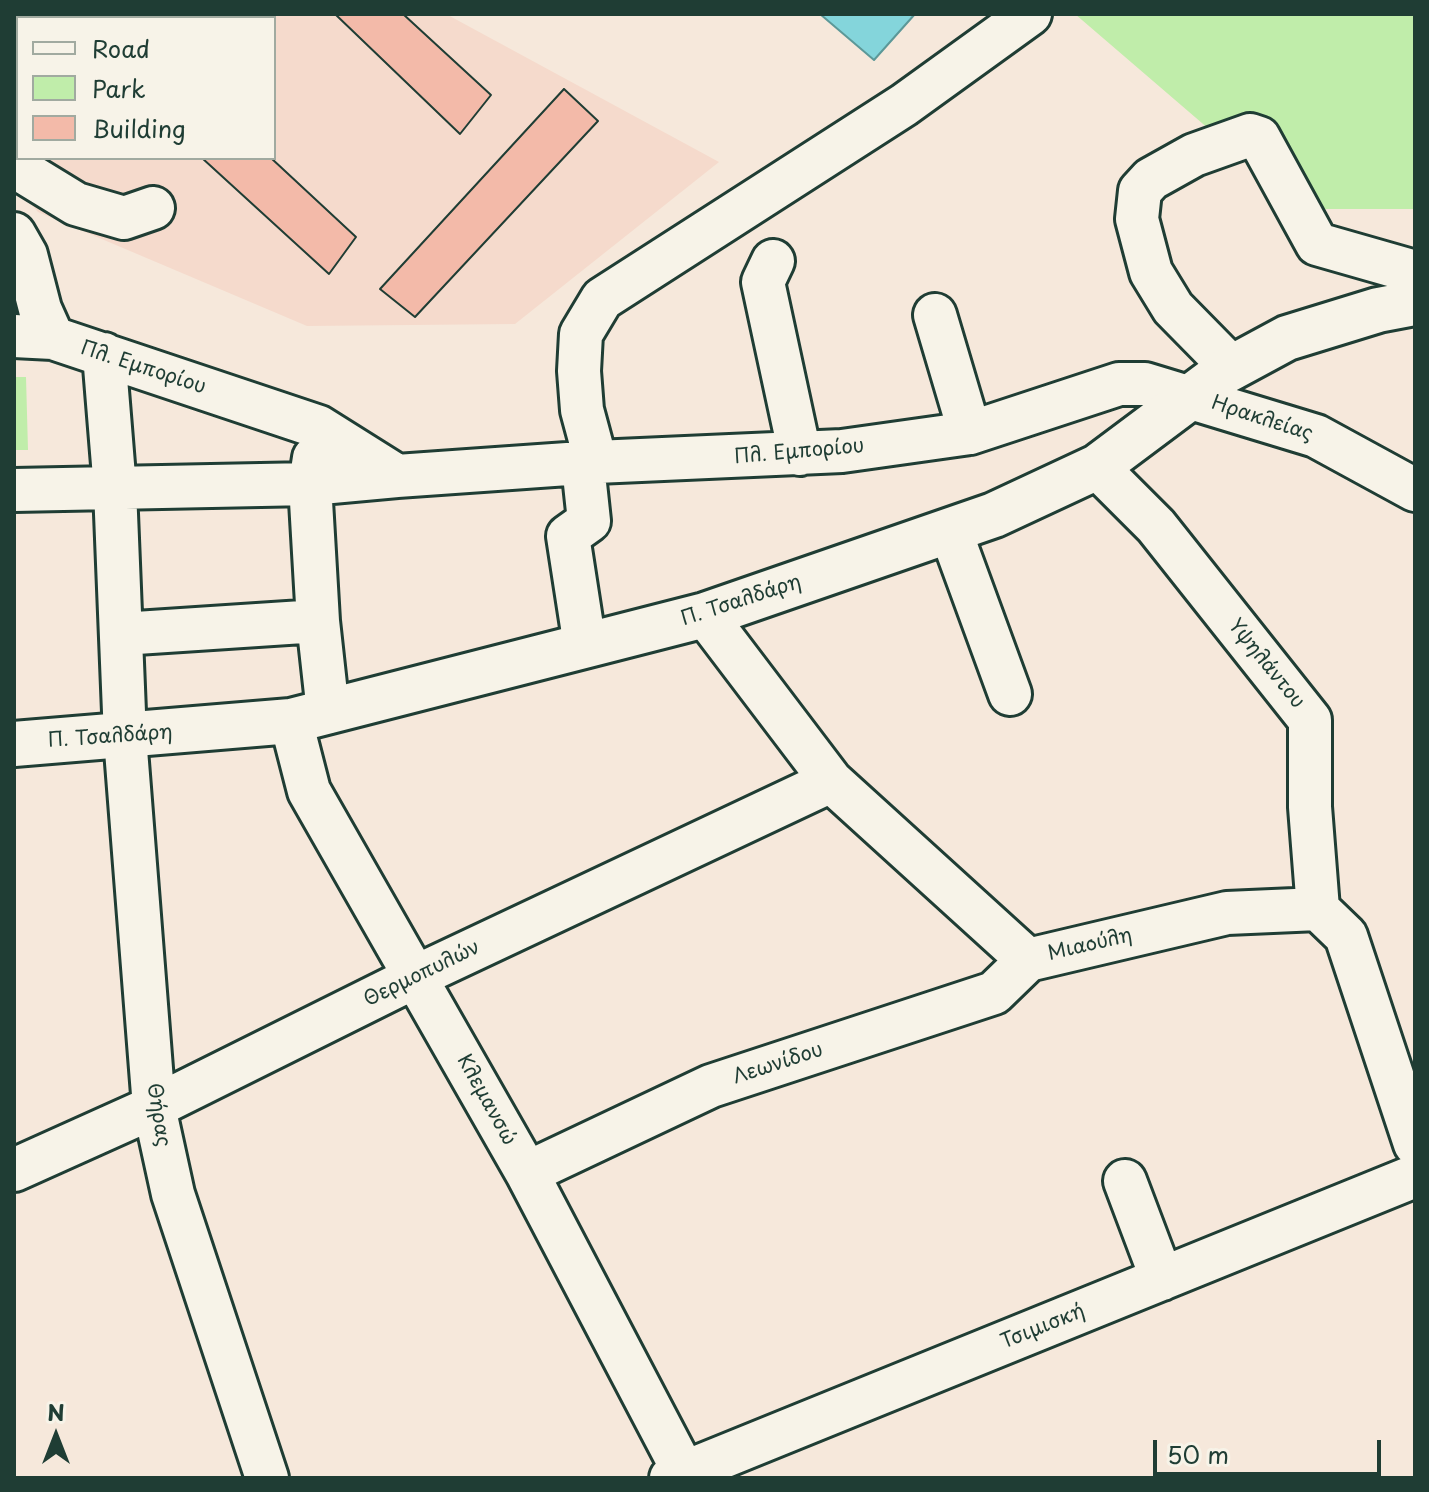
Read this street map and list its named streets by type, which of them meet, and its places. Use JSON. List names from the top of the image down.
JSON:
{
  "streets": {
    "main road": ["Π. Τσαλδάρη"],
    "street": [
      "Πλ. Εμπορίου",
      "Ηρακλείας",
      "Υψηλάντου",
      "Μιαούλη",
      "Θερμοπυλών",
      "Λεωνίδου",
      "Κλεμανσώ",
      "Θήρας",
      "Τσιμισκή"
    ]
  },
  "crossings": [
    ["Πλ. Εμπορίου", "Ηρακλείας"],
    ["Πλ. Εμπορίου", "Π. Τσαλδάρη"],
    ["Πλ. Εμπορίου", "Κλεμανσώ"],
    ["Πλ. Εμπορίου", "Θήρας"],
    ["Ηρακλείας", "Π. Τσαλδάρη"],
    ["Π. Τσαλδάρη", "Υψηλάντου"],
    ["Π. Τσαλδάρη", "Μιαούλη"],
    ["Π. Τσαλδάρη", "Κλεμανσώ"],
    ["Π. Τσαλδάρη", "Θήρας"],
    ["Υψηλάντου", "Μιαούλη"],
    ["Μιαούλη", "Θερμοπυλών"],
    ["Μιαούλη", "Λεωνίδου"],
    ["Θερμοπυλών", "Κλεμανσώ"],
    ["Θερμοπυλών", "Θήρας"],
    ["Λεωνίδου", "Κλεμανσώ"],
    ["Κλεμανσώ", "Τσιμισκή"]
  ],
  "legend": ["Road", "Park", "Building"],
  "scale_bar": "50 m",
  "north": "top"
}
